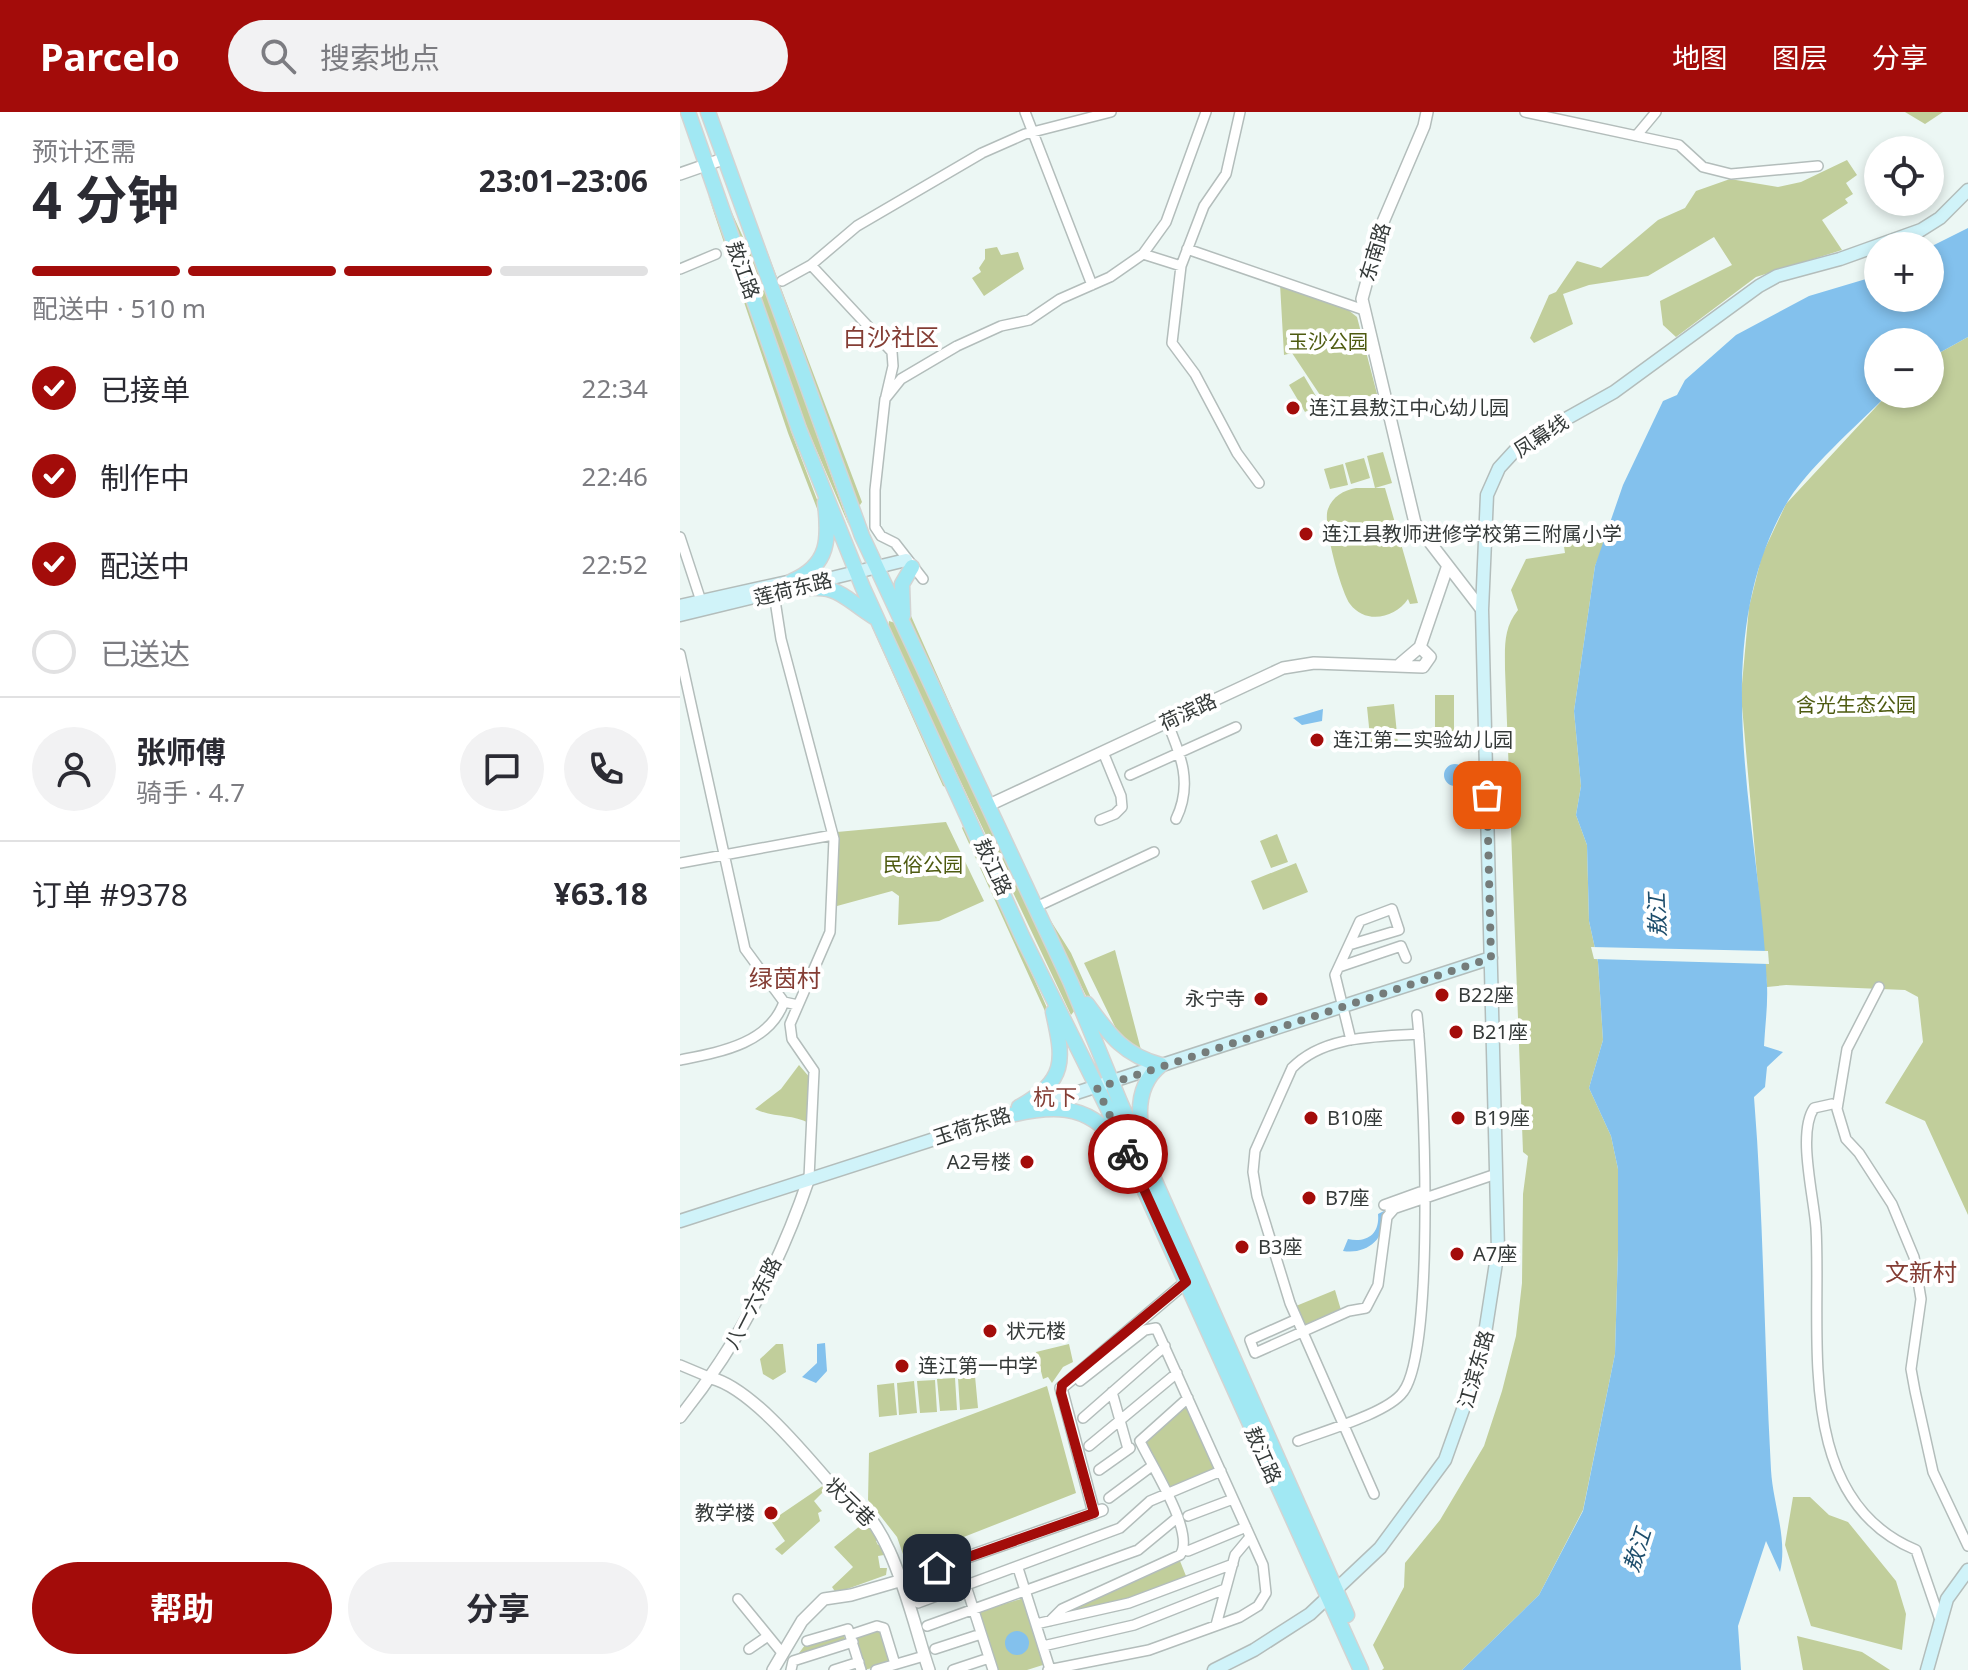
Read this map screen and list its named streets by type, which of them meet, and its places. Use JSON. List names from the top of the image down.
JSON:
{
  "streets": {
    "main road": [
      "敖江路",
      "凤幕线",
      "莲荷东路",
      "玉荷东路",
      "江滨东路"
    ],
    "street": [
      "东南路",
      "荷滨路",
      "八一六东路",
      "状元巷"
    ]
  },
  "crossings": [
    ["东南路", "凤幕线"],
    ["东南路", "荷滨路"],
    ["敖江路", "莲荷东路"],
    ["敖江路", "荷滨路"],
    ["敖江路", "江滨东路"],
    ["凤幕线", "江滨东路"],
    ["玉荷东路", "八一六东路"],
    ["八一六东路", "状元巷"]
  ],
  "districts": [
    "白沙社区",
    "绿茵村",
    "杭下",
    "文新村"
  ],
  "water": ["敖江"],
  "parks": ["玉沙公园", "含光生态公园", "民俗公园"],
  "places": [
    "连江县敖江中心幼儿园",
    "连江县教师进修学校第三附属小学",
    "连江第二实验幼儿园",
    "B22座",
    "永宁寺",
    "B21座",
    "B10座",
    "B19座",
    "A2号楼",
    "B7座",
    "B3座",
    "A7座",
    "状元楼",
    "连江第一中学",
    "教学楼"
  ],
  "page": {
    "header": "Parcelo",
    "search": "搜索地点",
    "nav": ["地图", "图层", "分享"],
    "heading": ["4 分钟", "预计还需", "23:01–23:06"],
    "panel": [
      "张师傅",
      "骑手 · 4.7",
      "订单 #9378",
      "¥63.18"
    ],
    "map_buttons": ["+", "−"],
    "bar": "配送中 · 510 m",
    "list": [
      ["已接单", "22:34"],
      ["制作中", "22:46"],
      ["配送中", "22:52"],
      "已送达"
    ],
    "buttons": ["帮助", "分享"]
  }
}
